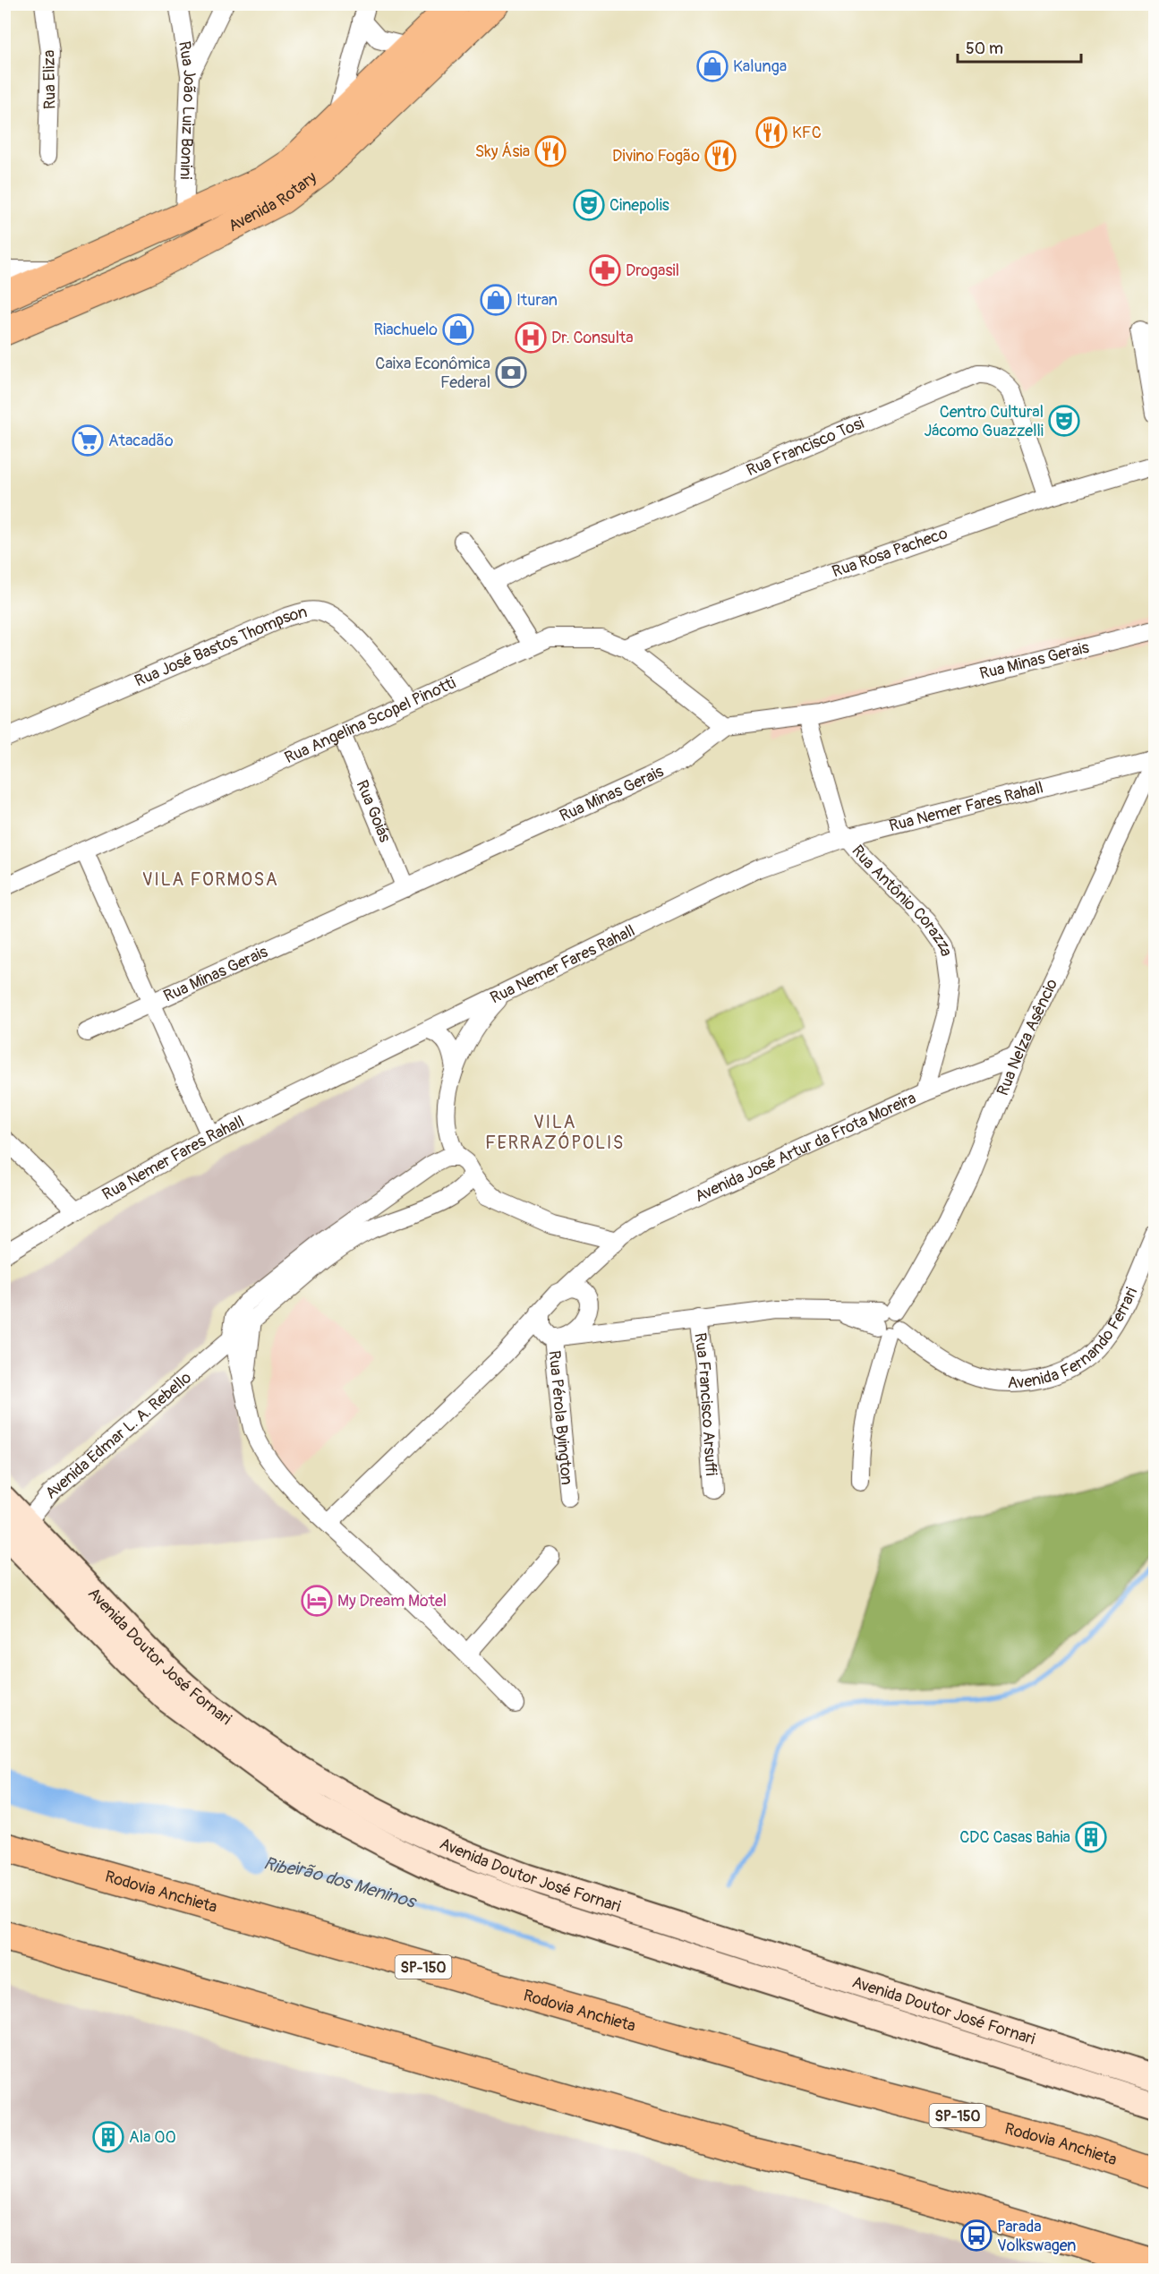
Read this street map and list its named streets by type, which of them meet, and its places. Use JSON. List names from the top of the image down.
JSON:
{
  "streets": {
    "highway": ["Rodovia Anchieta", "SP-150"],
    "main road": ["Avenida Rotary"],
    "street": [
      "Rua Eliza",
      "Rua João Luiz Bonini",
      "Rua Francisco Tosi",
      "Rua Rosa Pacheco",
      "Rua José Bastos Thompson",
      "Rua Minas Gerais",
      "Rua Angelina Scopel Pinotti",
      "Rua Nemer Fares Rahall",
      "Rua Goiás",
      "Rua Antônio Corazza",
      "Rua Nelza Asêncio",
      "Avenida José Artur da Frota Moreira",
      "Avenida Fernando Ferrari",
      "Rua Francisco Arsuffi",
      "Rua Pérola Byington",
      "Avenida Edmar L. A. Rebello",
      "Avenida Doutor José Fornari"
    ]
  },
  "crossings": [
    ["Rua João Luiz Bonini", "Avenida Rotary"],
    ["Rua Francisco Tosi", "Rua Rosa Pacheco"],
    ["Rua Rosa Pacheco", "Rua Angelina Scopel Pinotti"],
    ["Rua José Bastos Thompson", "Rua Angelina Scopel Pinotti"],
    ["Rua Minas Gerais", "Rua Angelina Scopel Pinotti"],
    ["Rua Minas Gerais", "Rua Goiás"],
    ["Rua Minas Gerais", "Rua Antônio Corazza"],
    ["Rua Angelina Scopel Pinotti", "Rua Goiás"],
    ["Rua Nemer Fares Rahall", "Rua Antônio Corazza"],
    ["Rua Nemer Fares Rahall", "Rua Nelza Asêncio"],
    ["Rua Antônio Corazza", "Avenida José Artur da Frota Moreira"],
    ["Rua Nelza Asêncio", "Avenida José Artur da Frota Moreira"],
    ["Rua Nelza Asêncio", "Avenida Fernando Ferrari"],
    ["Avenida José Artur da Frota Moreira", "Rua Pérola Byington"],
    ["Avenida Fernando Ferrari", "Rua Francisco Arsuffi"],
    ["Avenida Edmar L. A. Rebello", "Avenida Doutor José Fornari"]
  ],
  "districts": ["VILA FORMOSA", "VILA FERRAZÓPOLIS"],
  "water": ["Ribeirão dos Meninos"],
  "places": {
    "shop": ["Kalunga", "Ituran", "Riachuelo"],
    "restaurant": ["KFC", "Sky Ásia", "Divino Fogão"],
    "theatre": ["Cinepolis", "Centro Cultural Jácomo Guazzelli"],
    "pharmacy": ["Drogasil"],
    "hospital": ["Dr. Consulta"],
    "bank": ["Caixa Econômica Federal"],
    "supermarket": ["Atacadão"],
    "hotel": ["My Dream Motel"],
    "building": ["CDC Casas Bahia", "Ala 00"],
    "bus stop": ["Parada Volkswagen"]
  },
  "scale_bar": "50 m"
}
